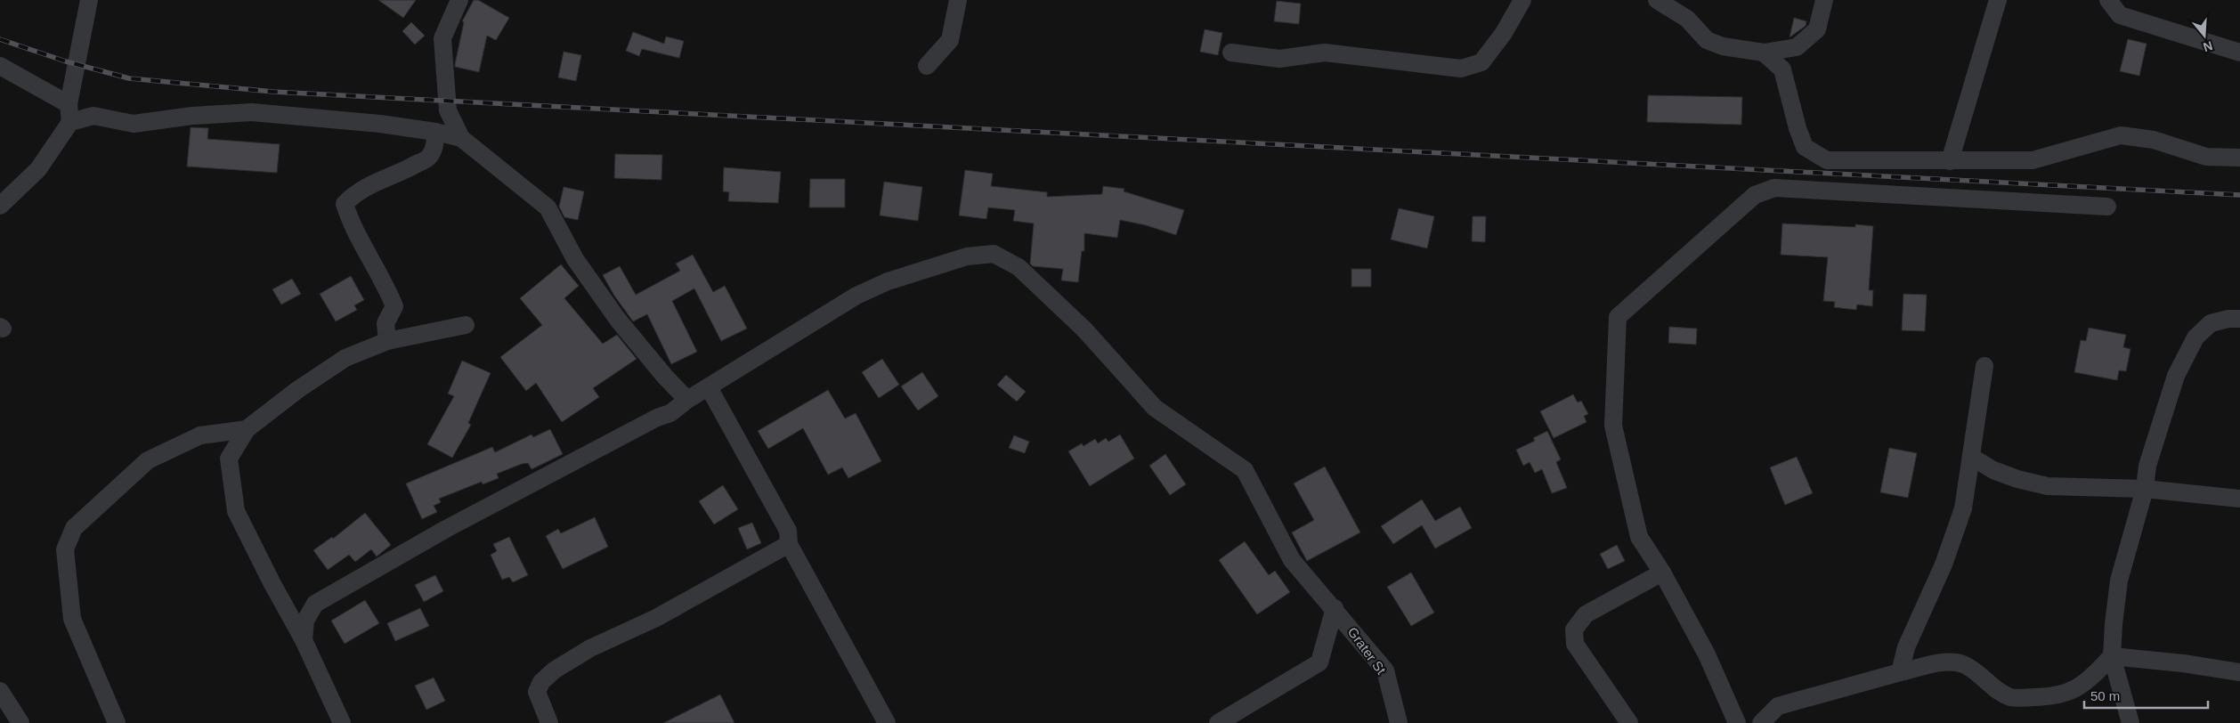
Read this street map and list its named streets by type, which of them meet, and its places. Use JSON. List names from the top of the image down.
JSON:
{
  "streets": {
    "street": ["Grater St"]
  },
  "scale_bar": "50 m",
  "north": "bottom"
}
